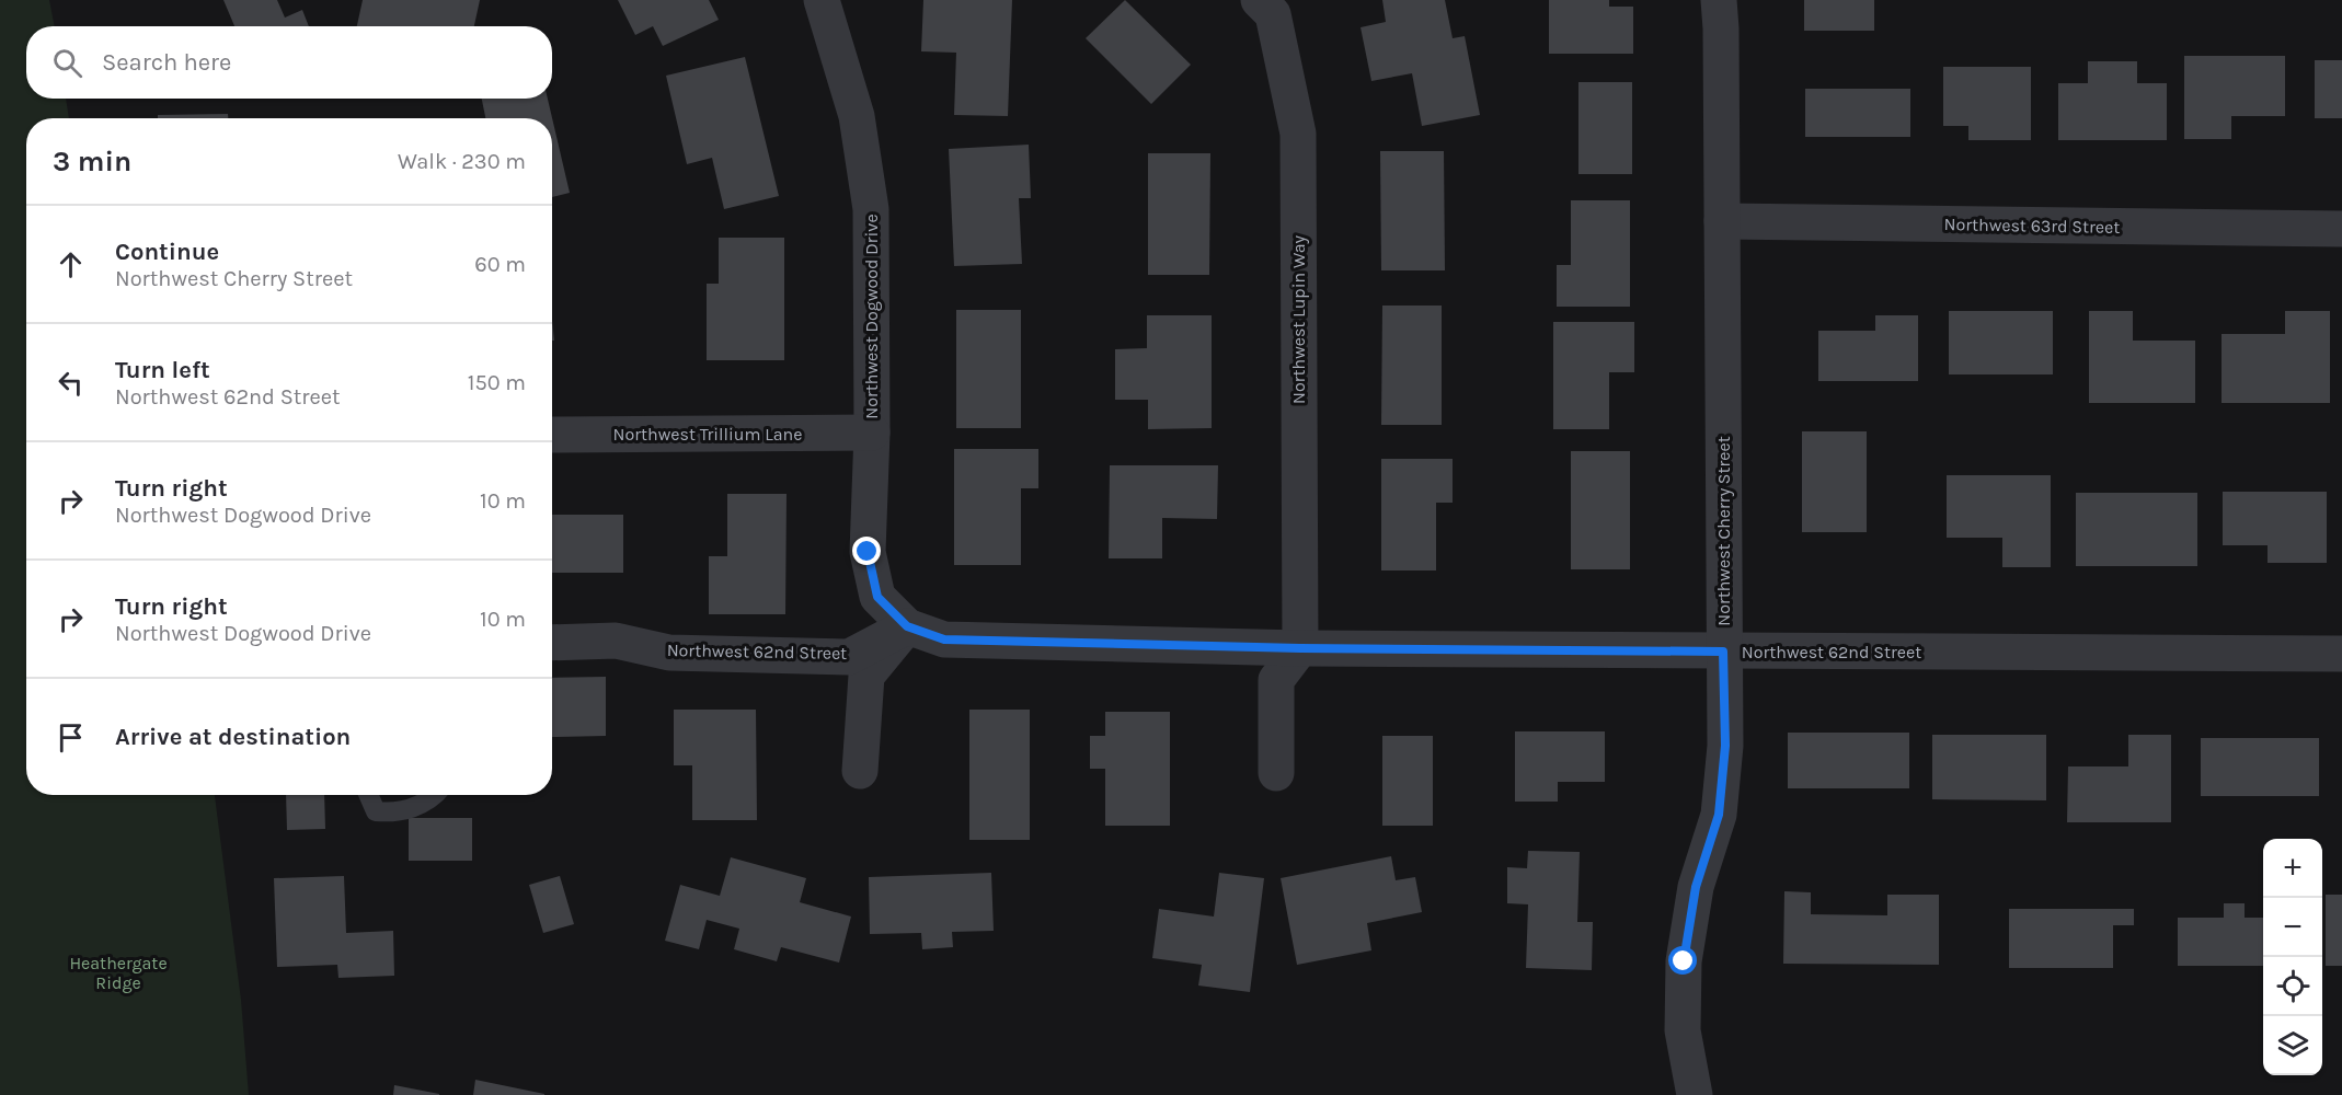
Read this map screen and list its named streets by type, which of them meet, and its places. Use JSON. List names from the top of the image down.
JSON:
{
  "streets": {
    "street": [
      "Northwest 63rd Street",
      "Northwest Dogwood Drive",
      "Northwest Lupin Way",
      "Northwest Trillium Lane",
      "Northwest Cherry Street",
      "Northwest 62nd Street"
    ]
  },
  "crossings": [
    ["Northwest 63rd Street", "Northwest Cherry Street"],
    ["Northwest Dogwood Drive", "Northwest Trillium Lane"],
    ["Northwest Dogwood Drive", "Northwest 62nd Street"],
    ["Northwest Lupin Way", "Northwest 62nd Street"],
    ["Northwest Cherry Street", "Northwest 62nd Street"]
  ],
  "parks": ["Heathergate Ridge"],
  "page": {
    "search": "Search here",
    "heading": ["3 min", "Walk · 230 m"],
    "list": [
      ["Continue", "Northwest Cherry Street", "60 m"],
      ["Turn left", "Northwest 62nd Street", "150 m"],
      ["Turn right", "Northwest Dogwood Drive", "10 m"],
      ["Turn right", "Northwest Dogwood Drive", "10 m"],
      "Arrive at destination"
    ],
    "map_buttons": ["+", "−"]
  }
}
